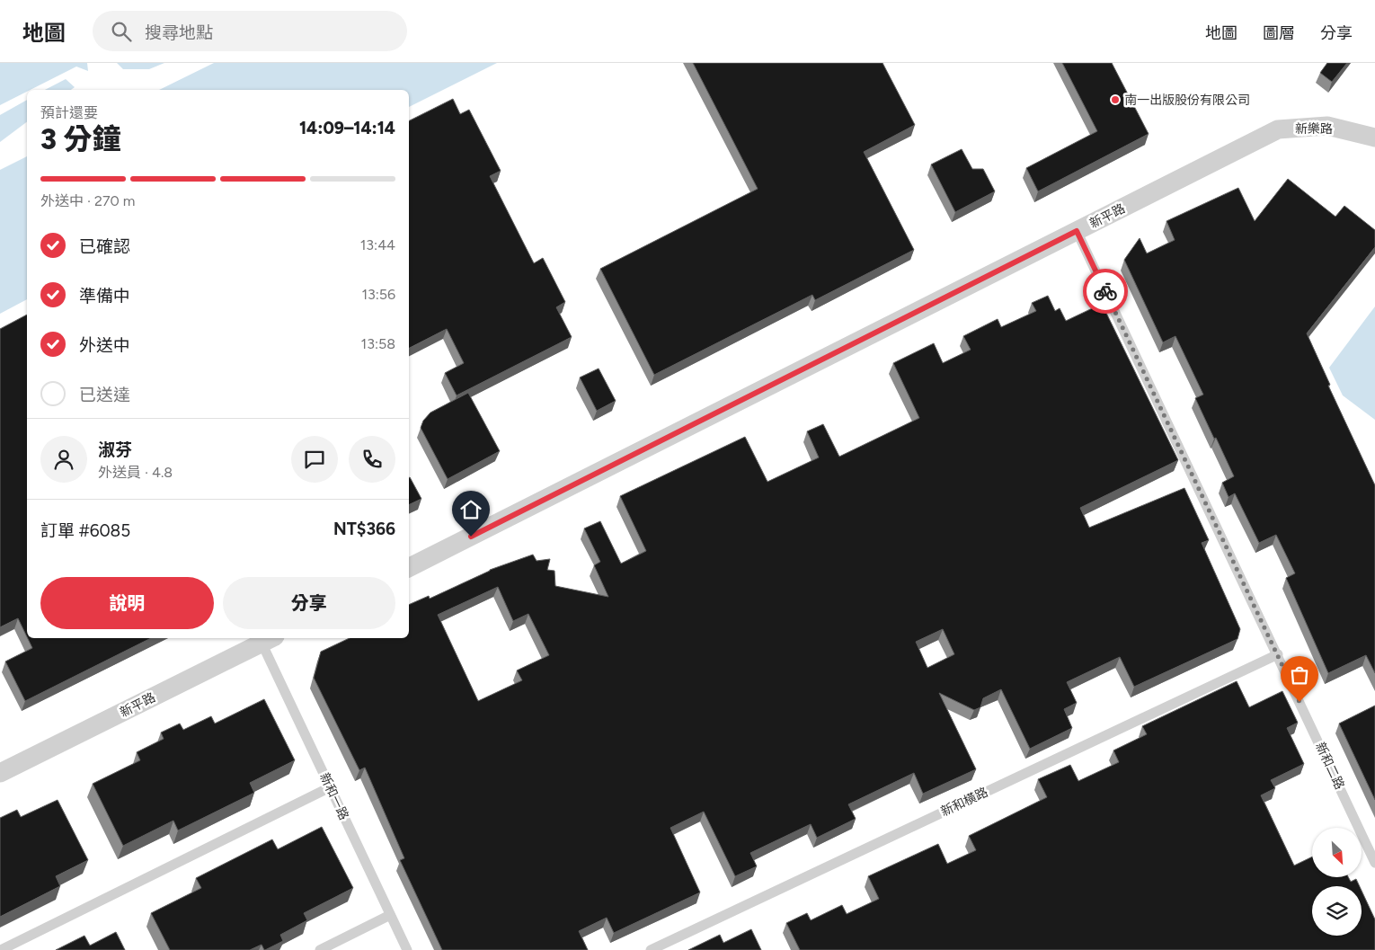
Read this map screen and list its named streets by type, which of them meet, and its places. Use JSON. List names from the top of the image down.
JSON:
{
  "streets": {
    "street": ["新樂路", "新平路"],
    "lane": ["新和二路", "新和一路", "新和橫路"]
  },
  "crossings": [
    ["新樂路", "新平路"],
    ["新平路", "新和二路"],
    ["新平路", "新和一路"],
    ["新和二路", "新和橫路"]
  ],
  "places": ["南一出版股份有限公司"],
  "north": "bottom right",
  "page": {
    "header": "地圖",
    "search": "搜尋地點",
    "nav": ["地圖", "圖層", "分享"],
    "heading": ["3 分鐘", "預計還要", "14:09–14:14"],
    "panel": [
      "淑芬",
      "外送員 · 4.8",
      "訂單 #6085",
      "NT$366"
    ],
    "bar": "外送中 · 270 m",
    "list": [
      ["已確認", "13:44"],
      ["準備中", "13:56"],
      ["外送中", "13:58"],
      "已送達"
    ],
    "buttons": ["說明", "分享"]
  }
}
